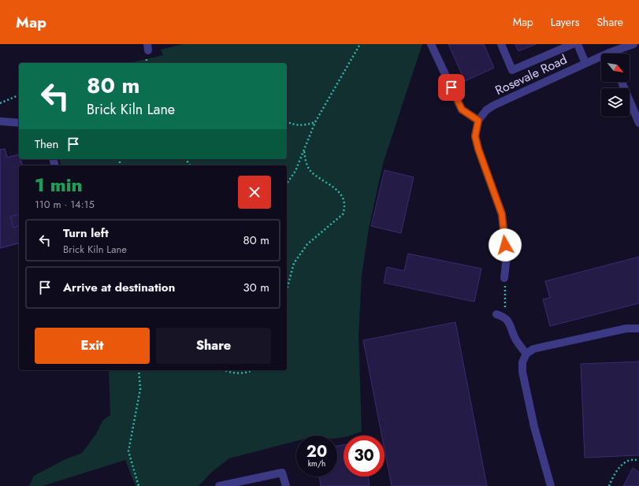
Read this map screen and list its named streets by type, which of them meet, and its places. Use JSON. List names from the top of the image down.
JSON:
{
  "streets": {
    "street": ["Rosevale Road"]
  },
  "north": "bottom right",
  "page": {
    "header": "Map",
    "nav": ["Map", "Layers", "Share"],
    "turn": ["80 m", "Brick Kiln Lane"],
    "then": "Then",
    "heading": ["1 min", "110 m · 14:15"],
    "list": [
      {
        "name": "Turn left",
        "note": "Brick Kiln Lane",
        "value": "80 m"
      },
      {
        "name": "Arrive at destination",
        "value": "30 m"
      }
    ],
    "buttons": ["Exit", "Share"],
    "speed": "20 km/h",
    "limit": "30"
  }
}
